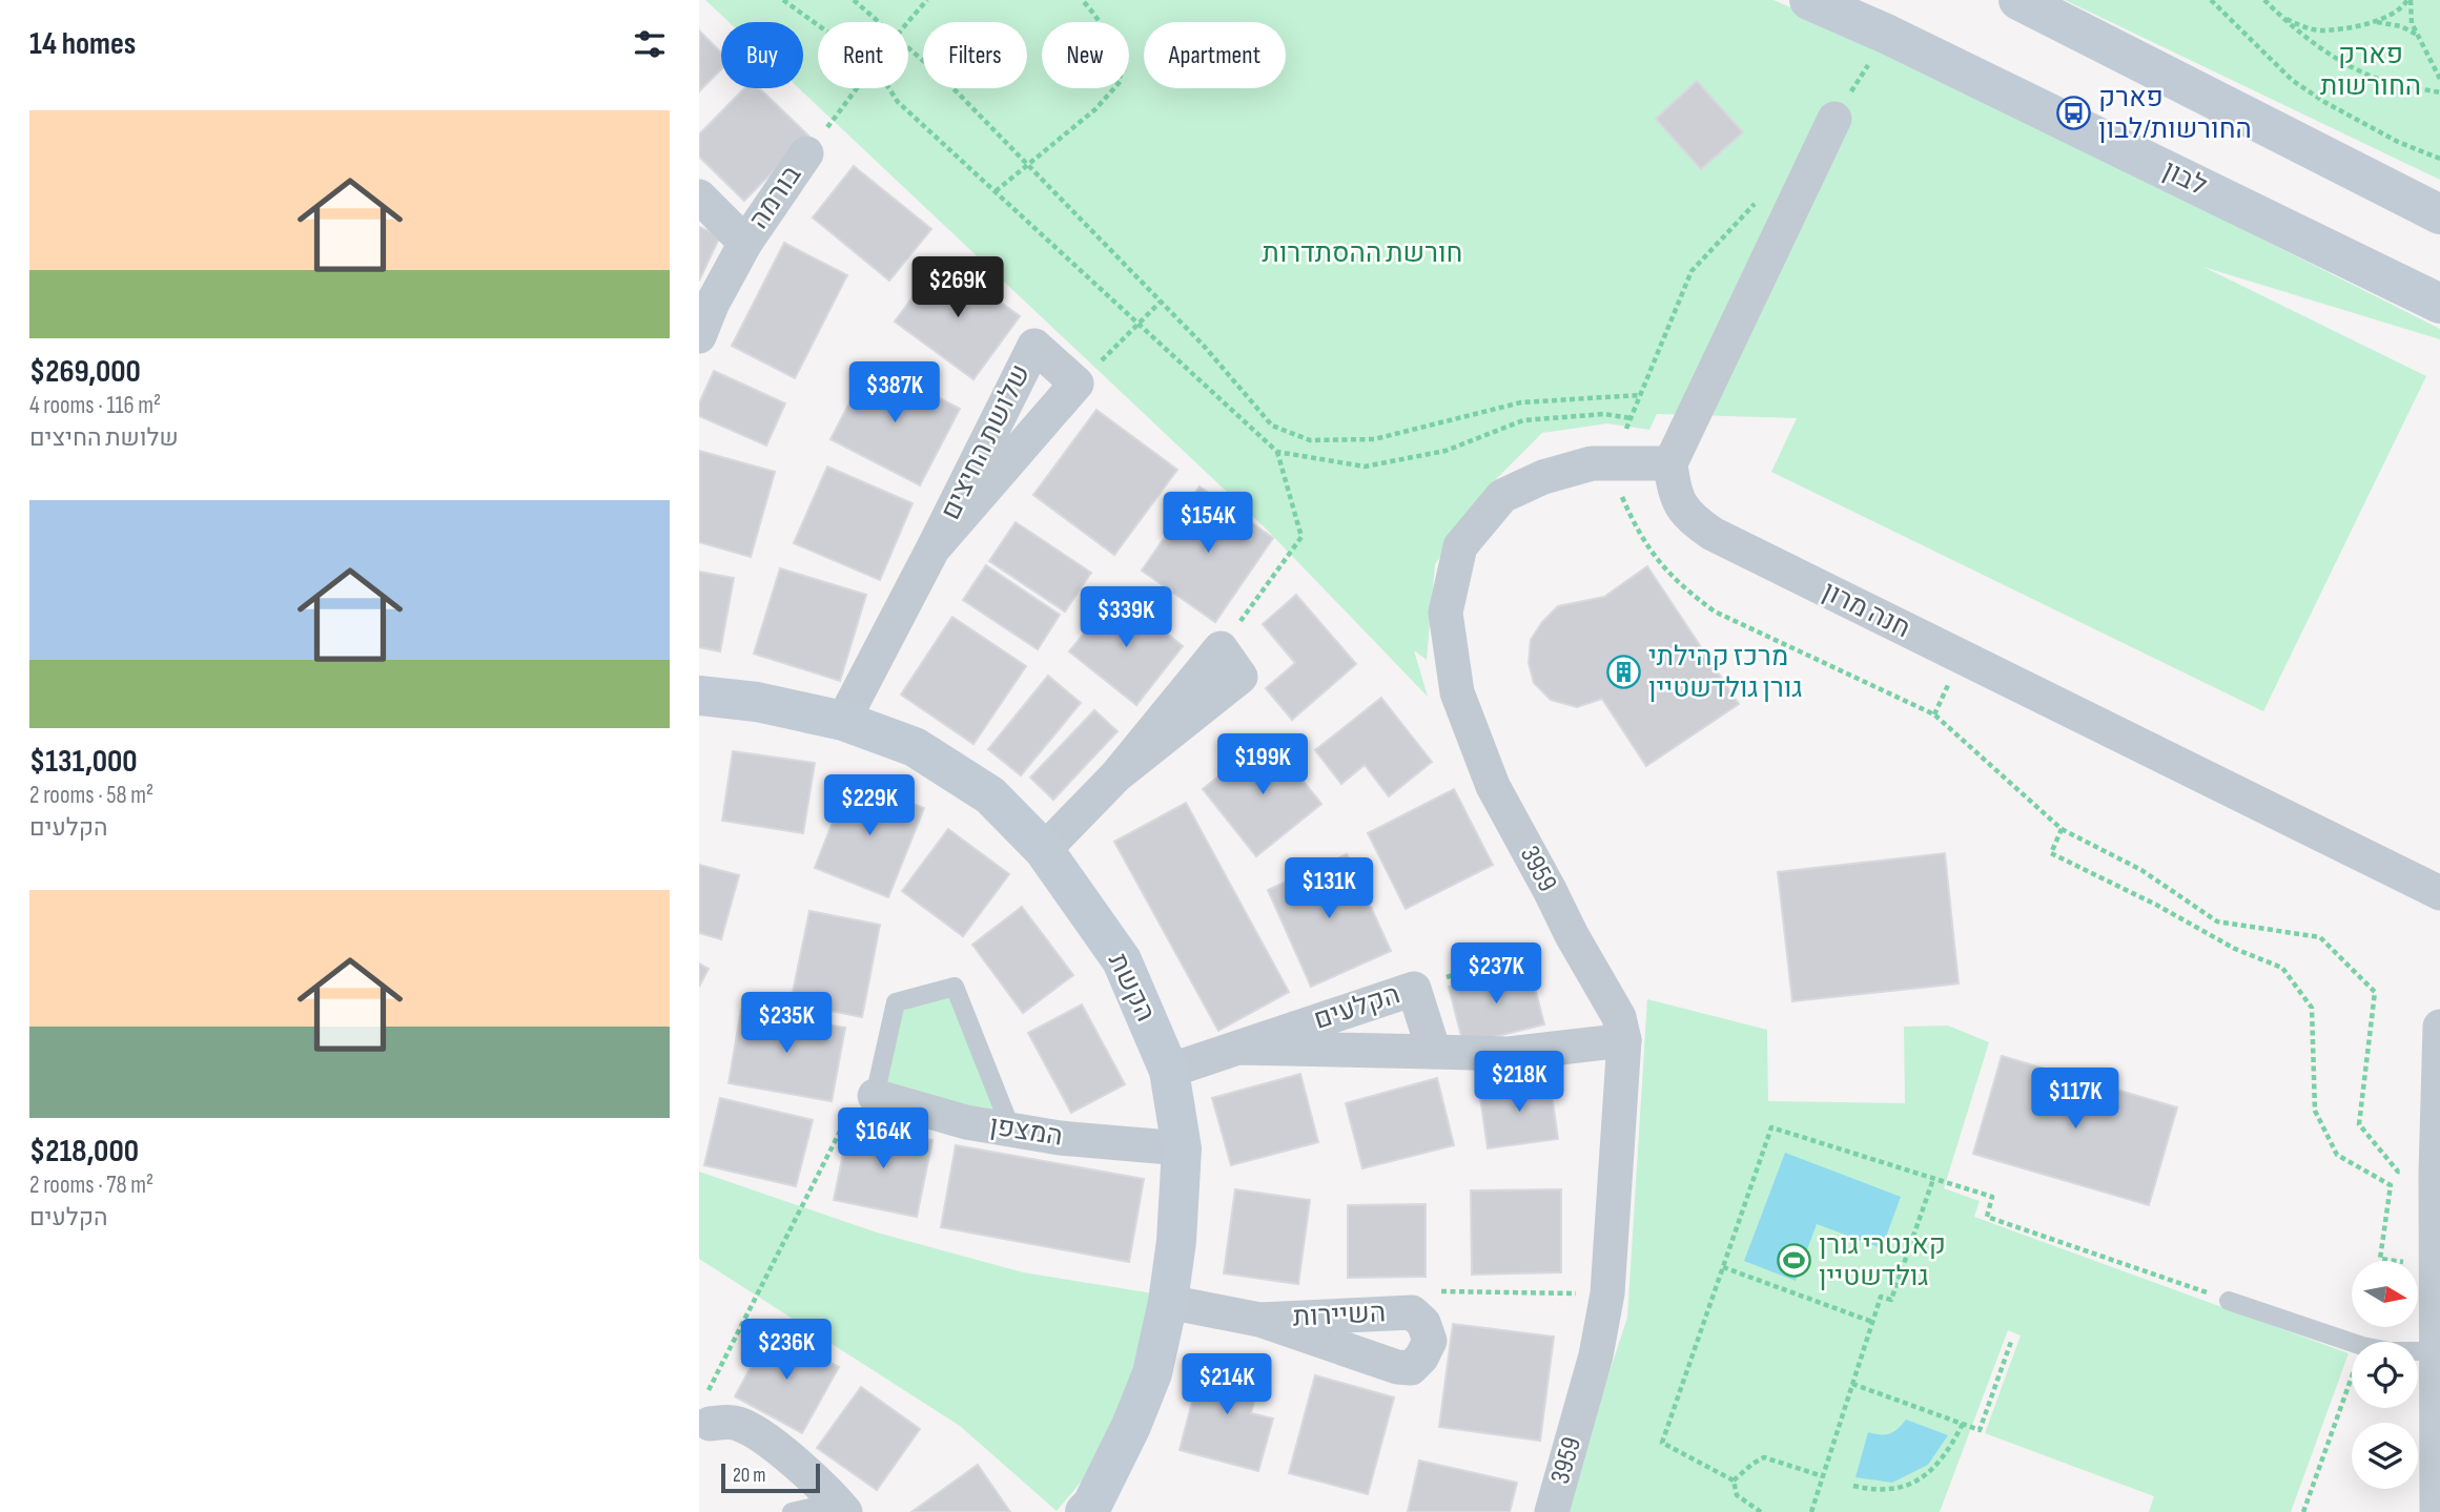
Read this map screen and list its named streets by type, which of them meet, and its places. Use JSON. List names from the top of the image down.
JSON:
{
  "streets": {
    "main road": ["לבון", "הקשת"],
    "street": [
      "בורמה",
      "שלושת החיצים",
      "חנה מרון",
      "3959",
      "הקלעים",
      "המצפן",
      "השיירות"
    ]
  },
  "crossings": [
    ["שלושת החיצים", "הקשת"],
    ["חנה מרון", "3959"],
    ["3959", "הקלעים"],
    ["הקשת", "הקלעים"],
    ["הקשת", "המצפן"],
    ["הקשת", "השיירות"]
  ],
  "parks": ["פארק החורשות", "חורשת ההסתדרות"],
  "places": {
    "bus stop": ["פארק החורשות/לבון"],
    "building": ["מרכז קהילתי גורן גולדשטיין"],
    "sports": ["קאנטרי גורן גולדשטיין"]
  },
  "scale_bar": "20 m",
  "north": "right",
  "page": {
    "heading": "14 homes",
    "chip": [
      "Buy",
      "Rent",
      "Filters",
      "New",
      "Apartment"
    ],
    "list": [
      {
        "name": "$269,000",
        "note": "4 rooms · 116 m² · שלושת החיצים"
      },
      {
        "name": "$131,000",
        "note": "2 rooms · 58 m² · הקלעים"
      },
      {
        "name": "$218,000",
        "note": "2 rooms · 78 m² · הקלעים"
      }
    ],
    "price": [
      "$269K",
      "$387K",
      "$154K",
      "$339K",
      "$199K",
      "$229K",
      "$131K",
      "$237K",
      "$235K",
      "$218K",
      "$117K",
      "$164K",
      "$236K",
      "$214K"
    ],
    "scale": "20 m"
  }
}
